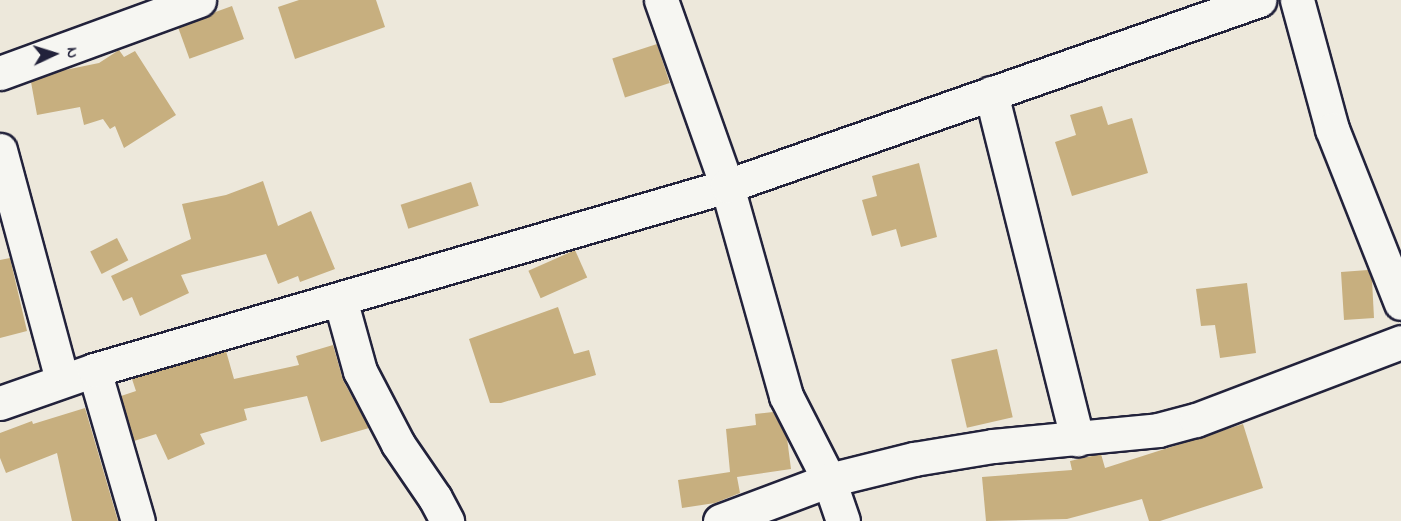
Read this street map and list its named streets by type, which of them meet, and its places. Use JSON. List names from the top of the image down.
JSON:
{
  "north": "right"
}
